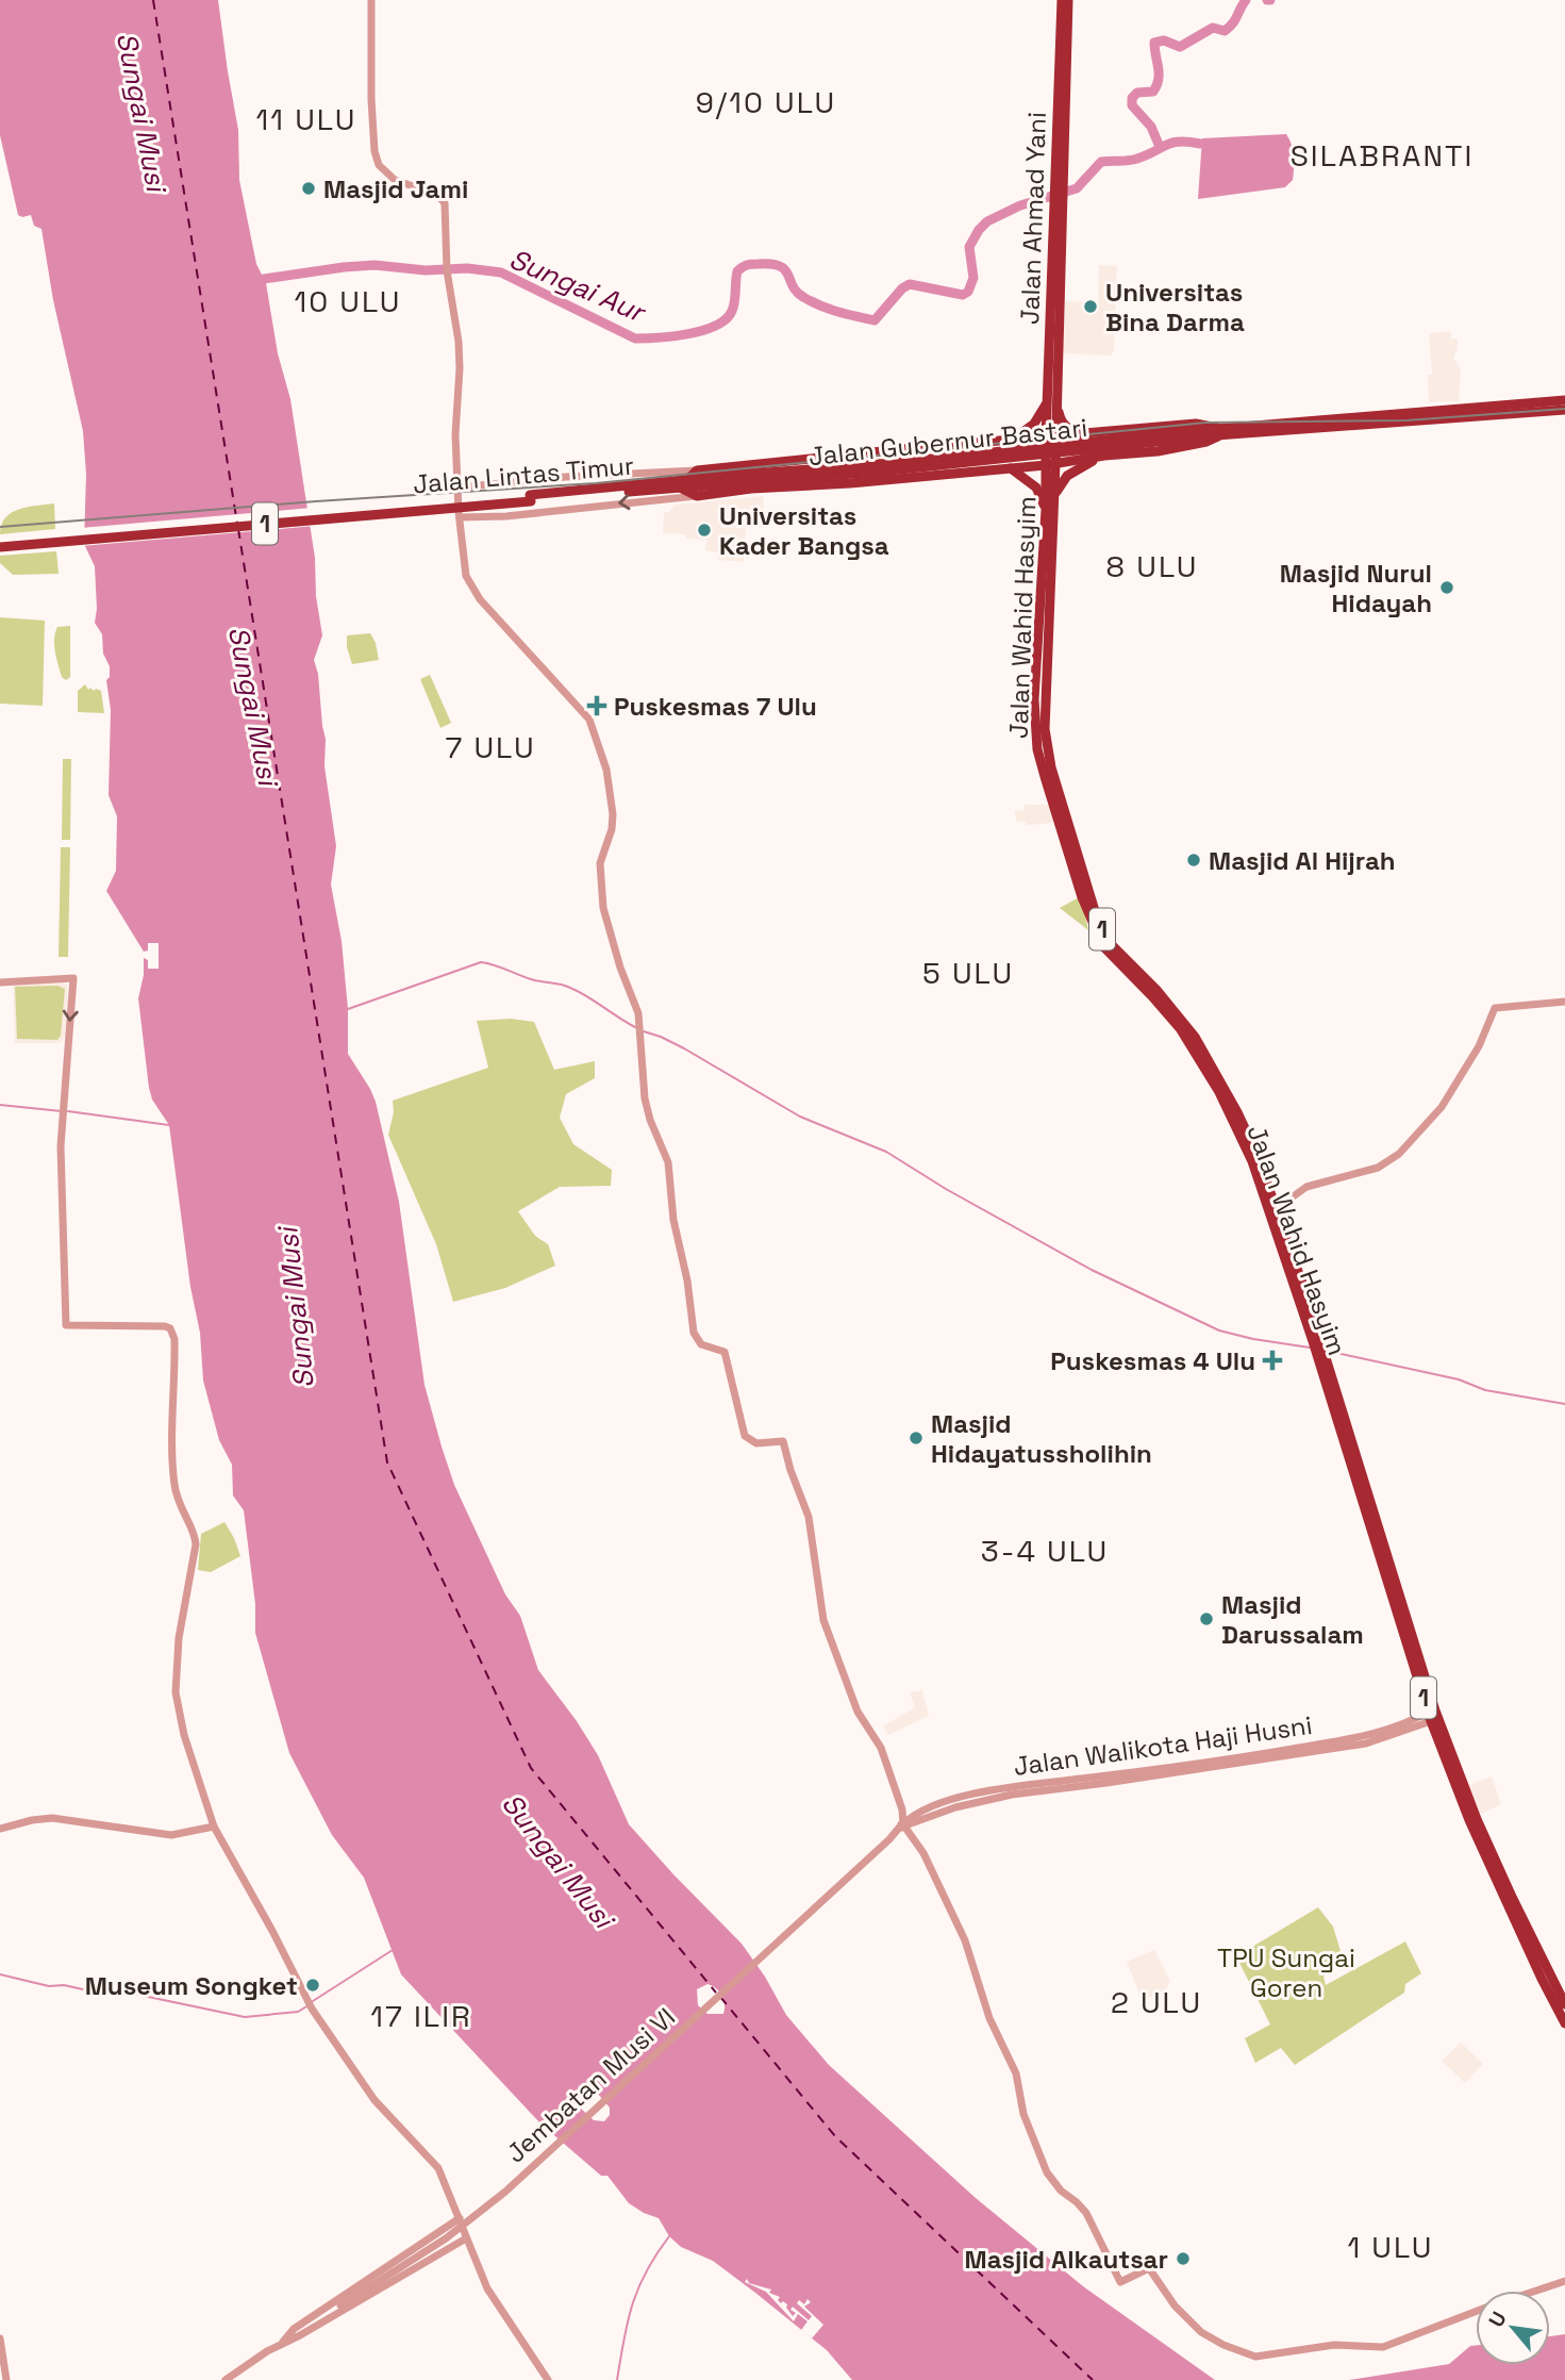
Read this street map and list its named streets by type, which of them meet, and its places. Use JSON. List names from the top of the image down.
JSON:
{
  "streets": {
    "highway": [
      "Jalan Ahmad Yani",
      "Jalan Gubernur Bastari",
      "Jalan Lintas Timur",
      "1",
      "Jalan Wahid Hasyim"
    ],
    "street": ["Jalan Walikota Haji Husni", "Jembatan Musi VI"]
  },
  "crossings": [
    ["Jalan Ahmad Yani", "Jalan Gubernur Bastari"],
    ["Jalan Ahmad Yani", "Jalan Wahid Hasyim"],
    ["Jalan Gubernur Bastari", "Jalan Lintas Timur"],
    ["Jalan Gubernur Bastari", "Jalan Wahid Hasyim"],
    ["Jalan Wahid Hasyim", "Jalan Walikota Haji Husni"],
    ["Jalan Walikota Haji Husni", "Jembatan Musi VI"]
  ],
  "districts": [
    "9/10 ULU",
    "11 ULU",
    "SILABRANTI",
    "10 ULU",
    "8 ULU",
    "7 ULU",
    "5 ULU",
    "3-4 ULU",
    "2 ULU",
    "17 ILIR",
    "1 ULU"
  ],
  "water": ["Sungai Musi", "Sungai Aur"],
  "parks": ["TPU Sungai Goren"],
  "places": {
    "other": [
      "Masjid Jami",
      "Universitas Bina Darma",
      "Universitas Kader Bangsa",
      "Masjid Nurul Hidayah",
      "Masjid Al Hijrah",
      "Masjid Hidayatussholihin",
      "Masjid Darussalam",
      "Museum Songket",
      "Masjid Alkautsar"
    ],
    "health": ["Puskesmas 7 Ulu", "Puskesmas 4 Ulu"]
  },
  "north": "top left"
}
